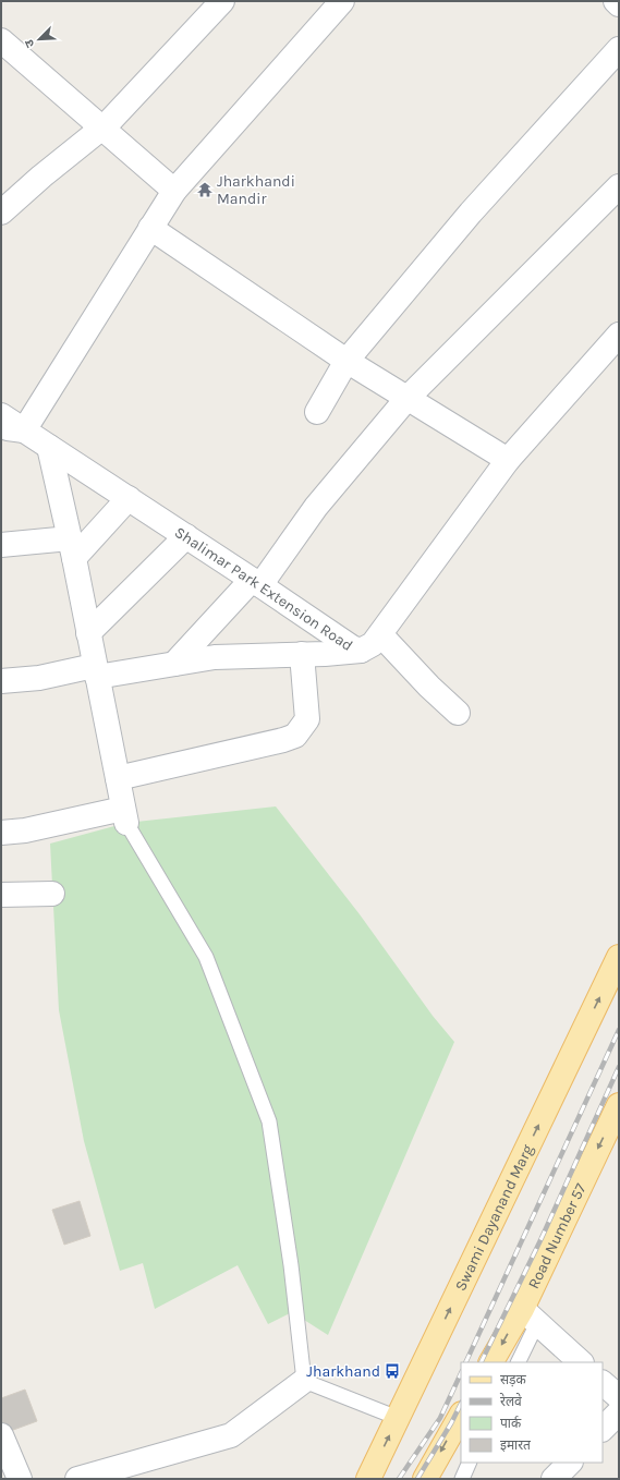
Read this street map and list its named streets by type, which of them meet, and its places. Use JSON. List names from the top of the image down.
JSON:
{
  "streets": {
    "main road": ["Swami Dayanand Marg", "Road Number 57"],
    "street": ["Shalimar Park Extension Road"]
  },
  "one_way": ["Swami Dayanand Marg", "Road Number 57"],
  "places": {
    "temple": ["Jharkhandi Mandir"],
    "bus stop": ["Jharkhand"]
  },
  "legend": [
    "सड़क",
    "रेलवे",
    "पार्क",
    "इमारत"
  ],
  "north": "bottom left"
}
